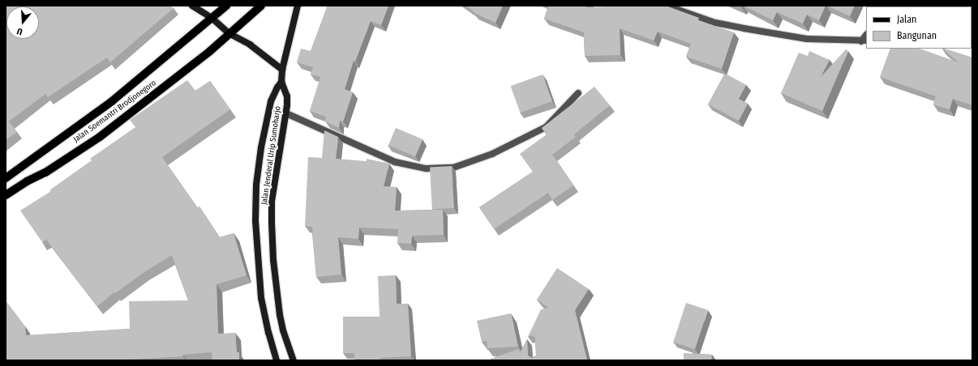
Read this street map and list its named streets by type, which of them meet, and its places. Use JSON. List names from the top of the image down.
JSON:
{
  "streets": {
    "main road": ["Jalan Soemantri Brodjonegoro"],
    "street": ["Jalan Jenderal Urip Sumoharjo"]
  },
  "legend": ["Jalan", "Bangunan"],
  "north": "bottom"
}
